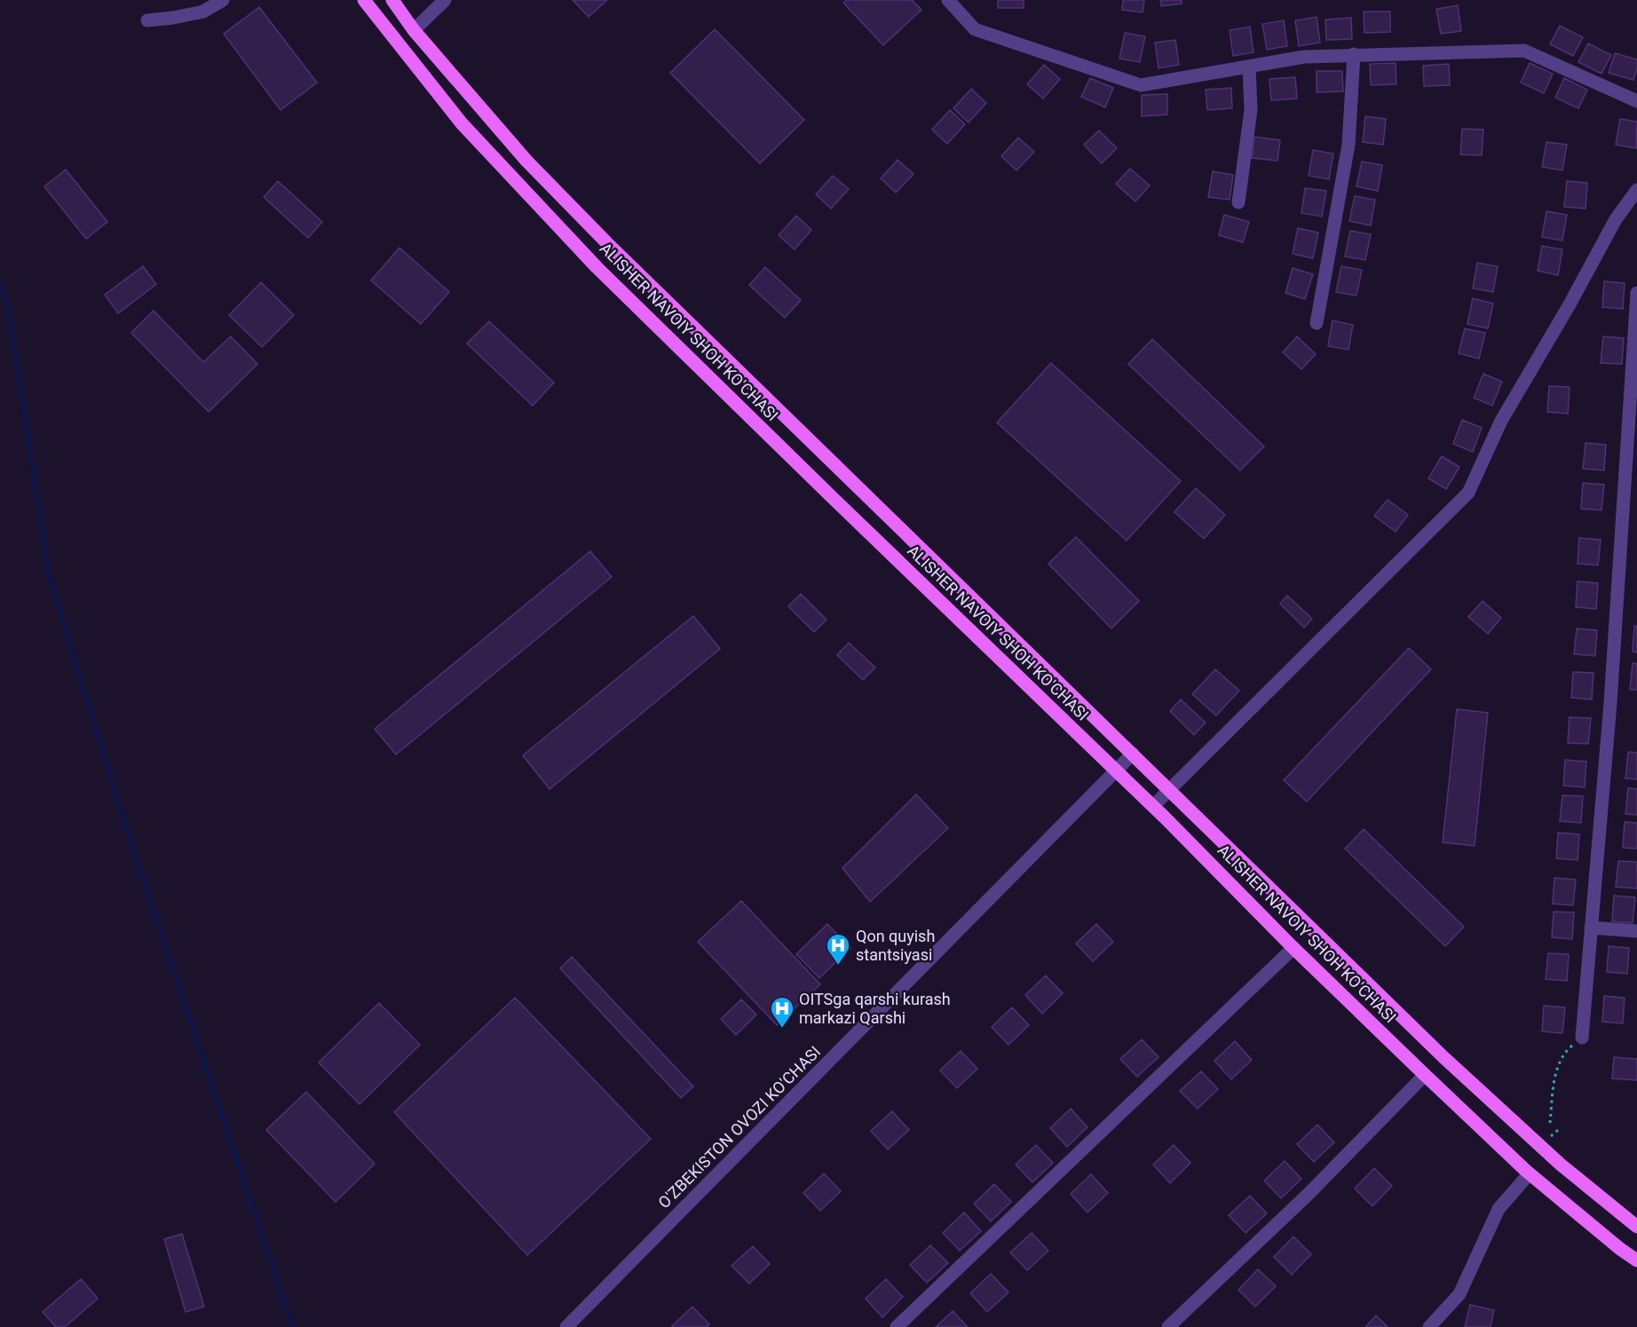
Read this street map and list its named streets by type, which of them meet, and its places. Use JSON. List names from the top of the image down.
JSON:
{
  "streets": {
    "main road": ["ALISHER NAVOIY SHOH KO'CHASI"],
    "street": ["O'ZBEKISTON OVOZI KO'CHASI"]
  },
  "crossings": [
    ["ALISHER NAVOIY SHOH KO'CHASI", "O'ZBEKISTON OVOZI KO'CHASI"]
  ],
  "places": {
    "hospital": ["Qon quyish stantsiyasi", "OITSga qarshi kurash markazi Qarshi"]
  }
}
